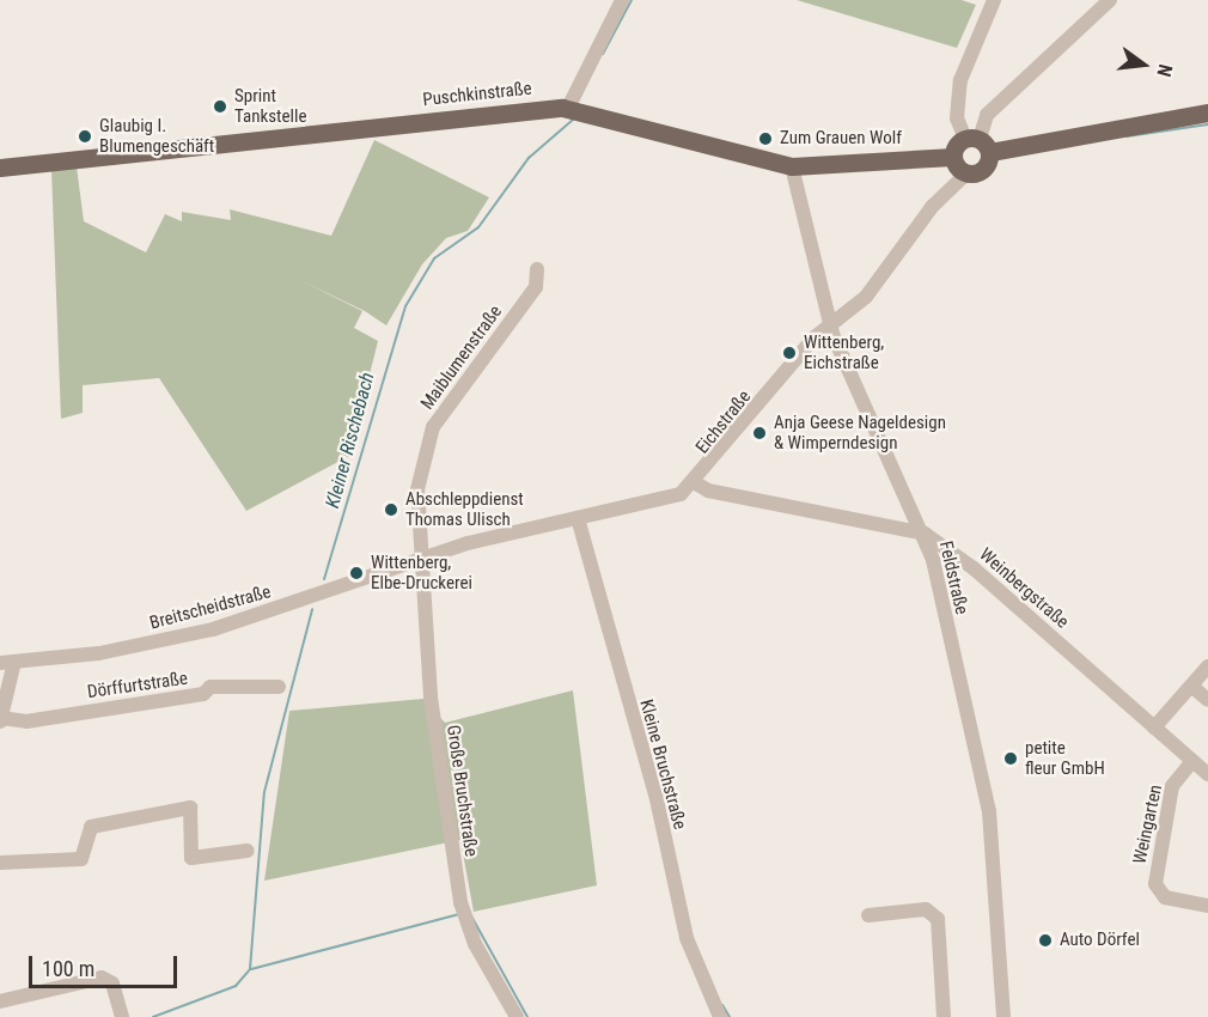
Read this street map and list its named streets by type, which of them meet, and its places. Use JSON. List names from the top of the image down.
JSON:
{
  "streets": {
    "main road": ["Puschkinstraße"],
    "street": [
      "Maiblumenstraße",
      "Eichstraße",
      "Feldstraße",
      "Weinbergstraße",
      "Breitscheidstraße",
      "Dörffurtstraße",
      "Kleine Bruchstraße",
      "Große Bruchstraße",
      "Weingarten"
    ]
  },
  "crossings": [
    ["Puschkinstraße", "Feldstraße"],
    ["Maiblumenstraße", "Eichstraße"],
    ["Maiblumenstraße", "Breitscheidstraße"],
    ["Maiblumenstraße", "Große Bruchstraße"],
    ["Eichstraße", "Feldstraße"],
    ["Eichstraße", "Weinbergstraße"],
    ["Eichstraße", "Breitscheidstraße"],
    ["Eichstraße", "Kleine Bruchstraße"],
    ["Eichstraße", "Große Bruchstraße"],
    ["Feldstraße", "Weinbergstraße"],
    ["Weinbergstraße", "Weingarten"],
    ["Breitscheidstraße", "Dörffurtstraße"],
    ["Breitscheidstraße", "Große Bruchstraße"]
  ],
  "water": ["Kleiner Rischebach"],
  "places": [
    "Sprint Tankstelle",
    "Glaubig I. Blumengeschäft",
    "Zum Grauen Wolf",
    "Wittenberg, Eichstraße",
    "Anja Geese Nageldesign & Wimperndesign",
    "Abschleppdienst Thomas Ulisch",
    "Wittenberg, Elbe-Druckerei",
    "petite fleur GmbH",
    "Auto Dörfel"
  ],
  "scale_bar": "100 m",
  "north": "right"
}
